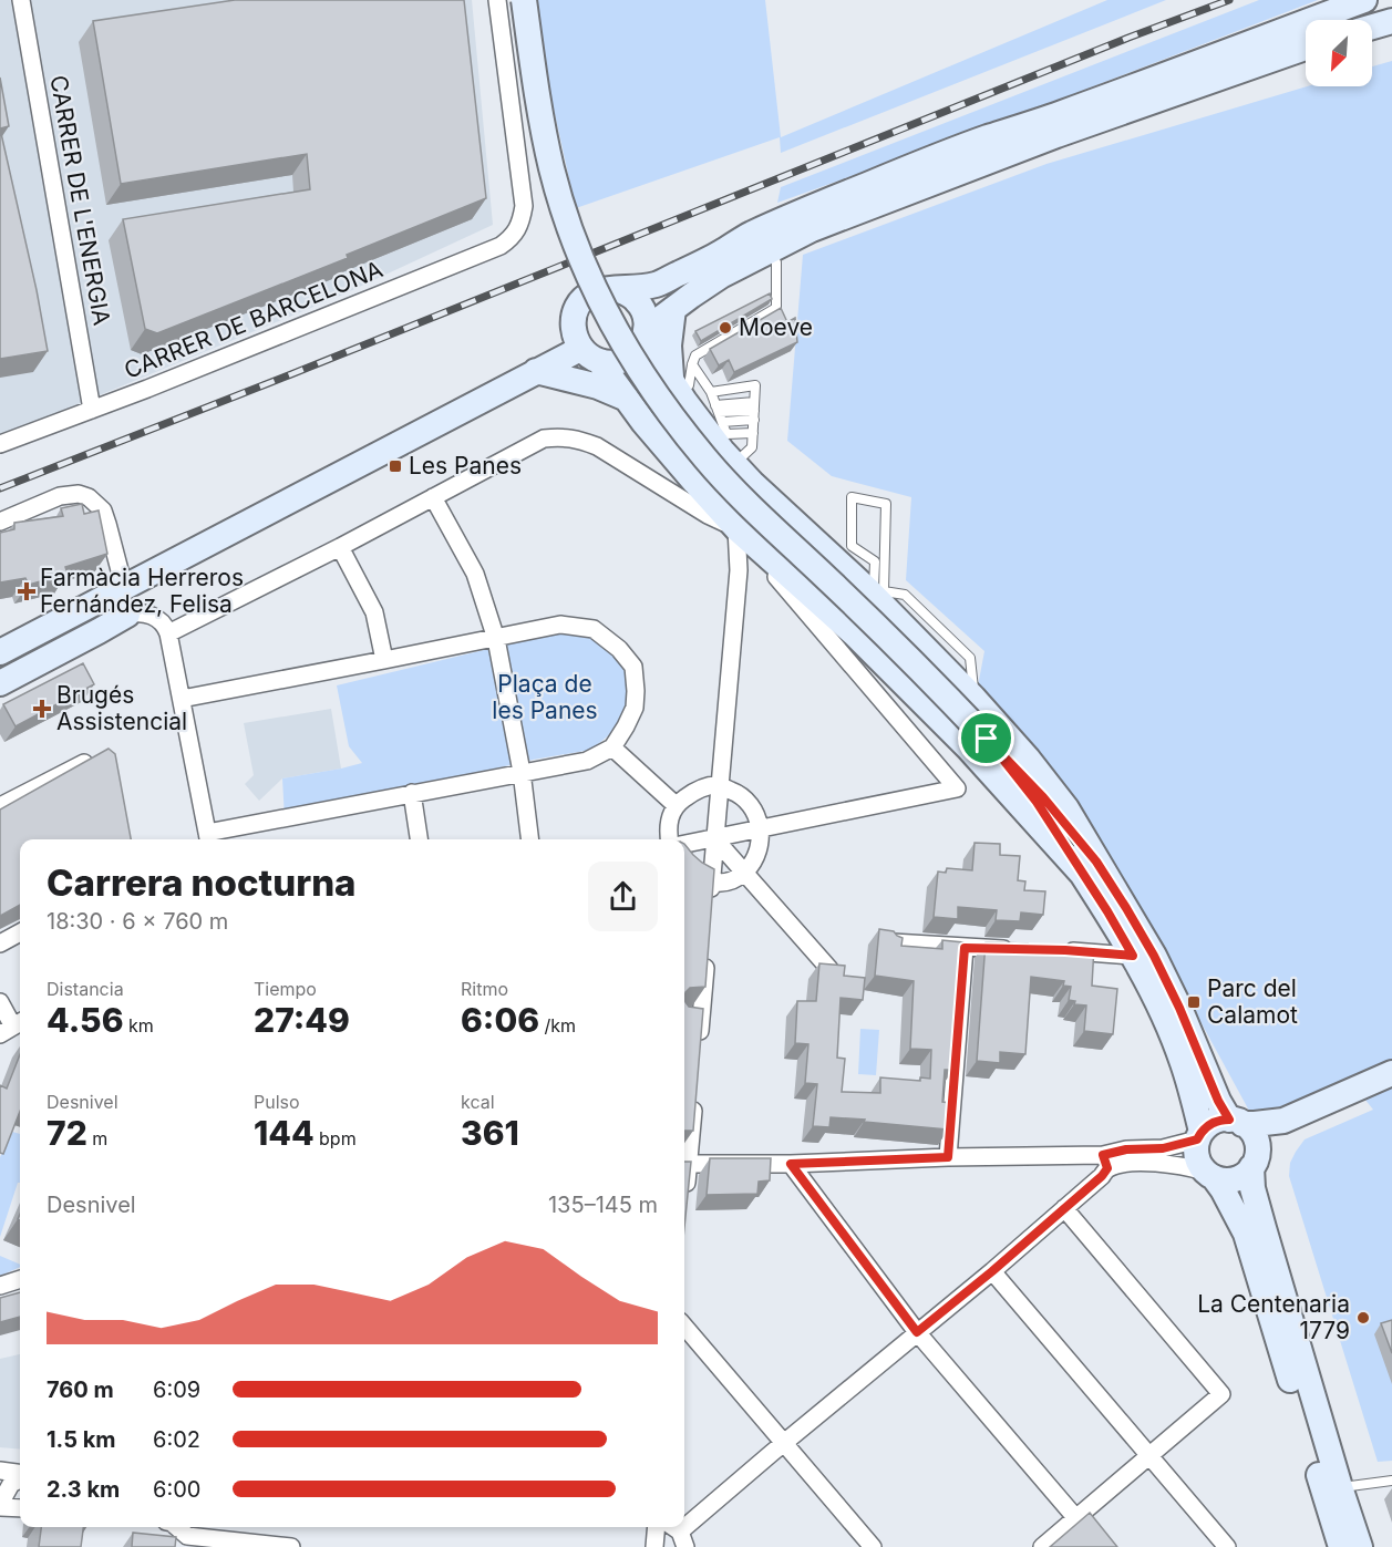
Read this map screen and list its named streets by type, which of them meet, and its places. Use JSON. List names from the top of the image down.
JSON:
{
  "streets": {
    "street": ["CARRER DE L'ENERGIA", "CARRER DE BARCELONA"]
  },
  "crossings": [
    ["CARRER DE L'ENERGIA", "CARRER DE BARCELONA"]
  ],
  "parks": ["Plaça de les Panes"],
  "places": {
    "other": ["Moeve", "La Centenaria 1779"],
    "transit": ["Les Panes", "Parc del Calamot"],
    "health": ["Farmàcia Herreros Fernández, Felisa", "Brugés Assistencial"]
  },
  "north": "bottom left",
  "page": {
    "heading": ["Carrera nocturna", "18:30 · 6 × 760 m"],
    "stats": [
      ["Distancia", "4.56 km"],
      ["Tiempo", "27:49"],
      ["Ritmo", "6:06 /km"],
      ["Desnivel", "72 m"],
      ["Pulso", "144 bpm"],
      ["kcal", "361"]
    ],
    "chart": ["Desnivel", "135–145 m"],
    "list": [
      {
        "name": "760 m",
        "note": "6:09"
      },
      {
        "name": "1.5 km",
        "note": "6:02"
      },
      {
        "name": "2.3 km",
        "note": "6:00"
      }
    ]
  }
}
